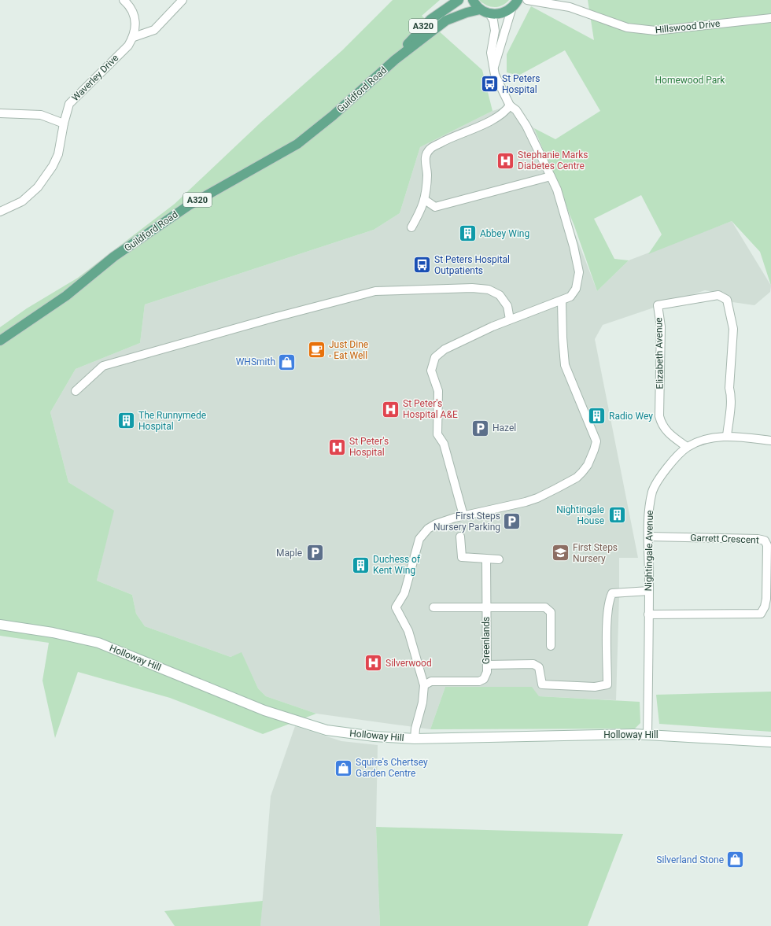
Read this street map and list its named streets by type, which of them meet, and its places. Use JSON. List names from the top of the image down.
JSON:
{
  "streets": {
    "main road": ["A320", "Guildford Road", "Holloway Hill"],
    "street": [
      "Hillswood Drive",
      "Waverley Drive",
      "Elizabeth Avenue",
      "Garrett Crescent",
      "Nightingale Avenue",
      "Greenlands"
    ]
  },
  "crossings": [
    ["Elizabeth Avenue", "Nightingale Avenue"],
    ["Garrett Crescent", "Nightingale Avenue"],
    ["Nightingale Avenue", "Holloway Hill"]
  ],
  "parks": ["Homewood Park"],
  "places": {
    "bus stop": ["St Peters Hospital", "St Peters Hospital Outpatients"],
    "hospital": [
      "Stephanie Marks Diabetes Centre",
      "St Peter's Hospital A&E",
      "St Peter's Hospital",
      "Silverwood"
    ],
    "building": [
      "Abbey Wing",
      "Radio Wey",
      "The Runnymede Hospital",
      "Nightingale House",
      "Duchess of Kent Wing"
    ],
    "cafe": ["Just Dine - Eat Well"],
    "shop": ["WHSmith", "Squire's Chertsey Garden Centre", "Silverland Stone"],
    "parking": ["Hazel", "First Steps Nursery Parking", "Maple"],
    "school or university": ["First Steps Nursery"]
  }
}
